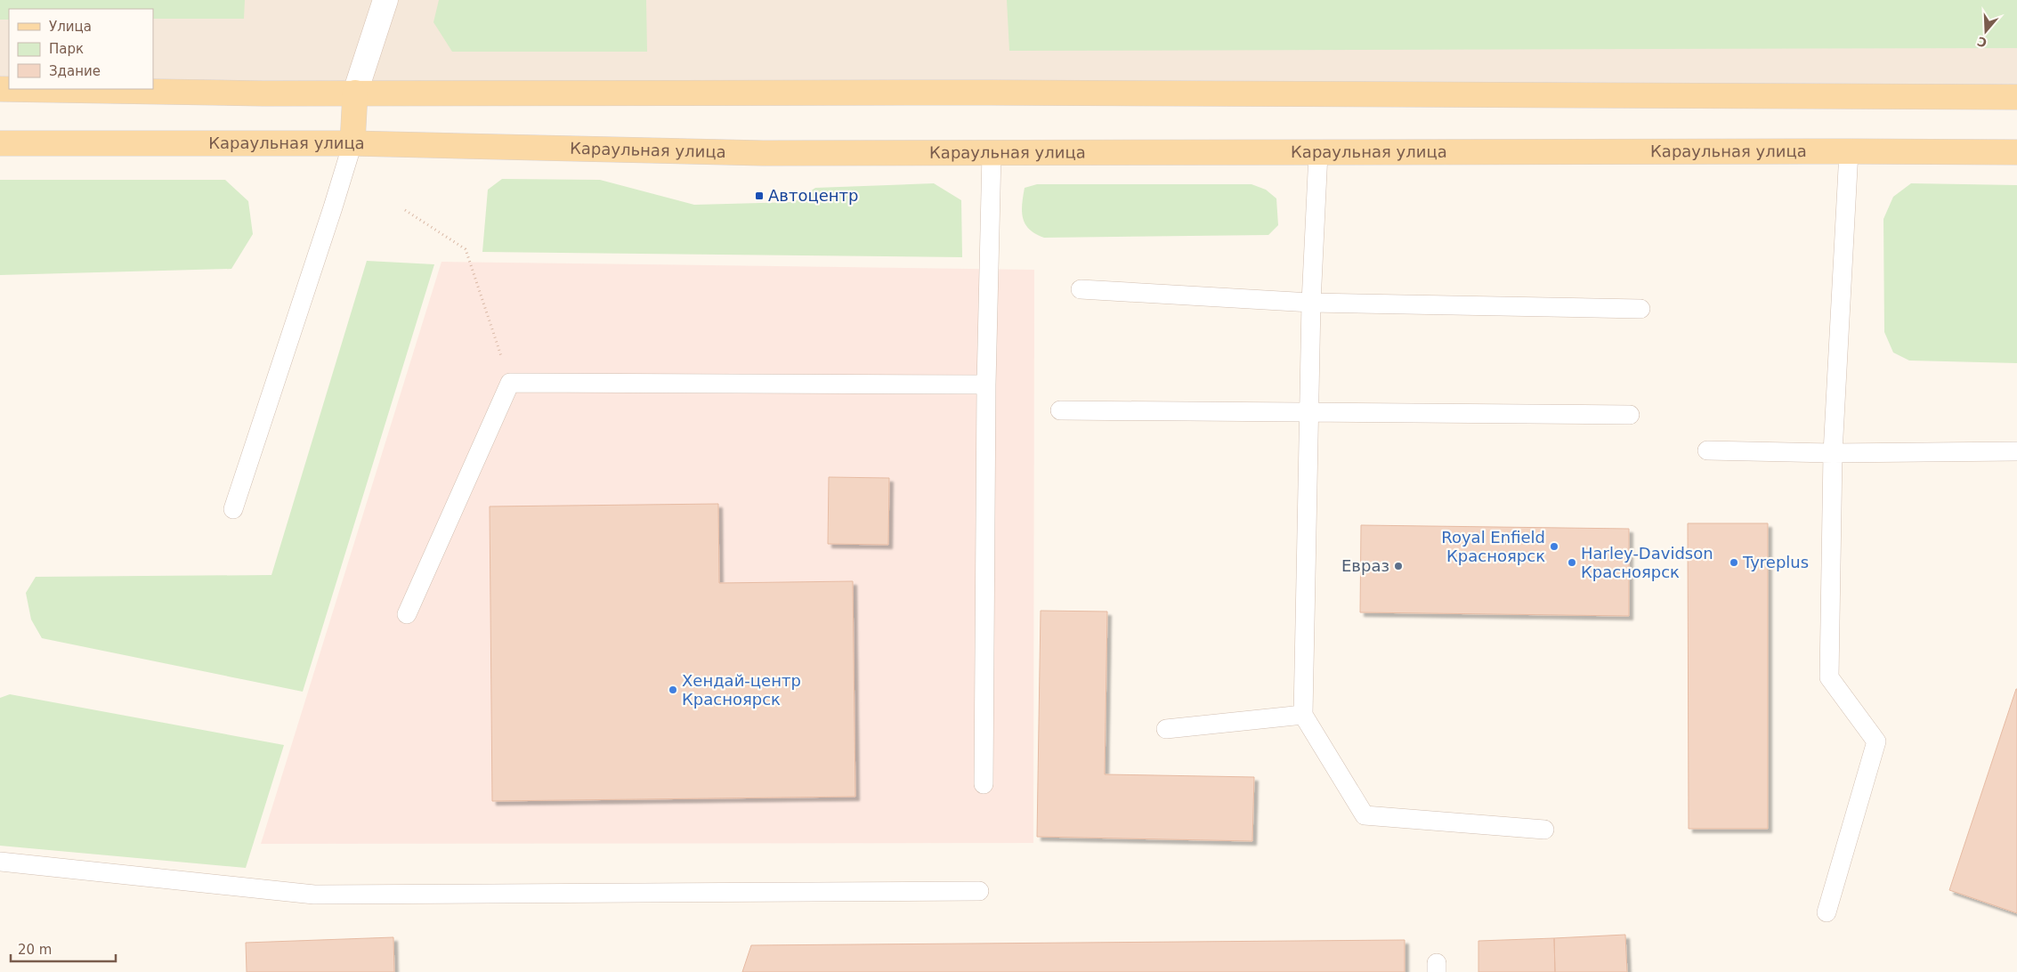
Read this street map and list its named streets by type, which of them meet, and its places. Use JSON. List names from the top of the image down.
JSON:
{
  "streets": {
    "main road": ["Караульная улица"]
  },
  "places": {
    "transit": ["Автоцентр"],
    "other": [
      "Royal Enfield Красноярск",
      "Harley-Davidson Красноярск",
      "Tyreplus",
      "Евраз",
      "Хендай-центр Красноярск"
    ]
  },
  "legend": ["Улица", "Парк", "Здание"],
  "scale_bar": "20 m",
  "north": "bottom"
}
